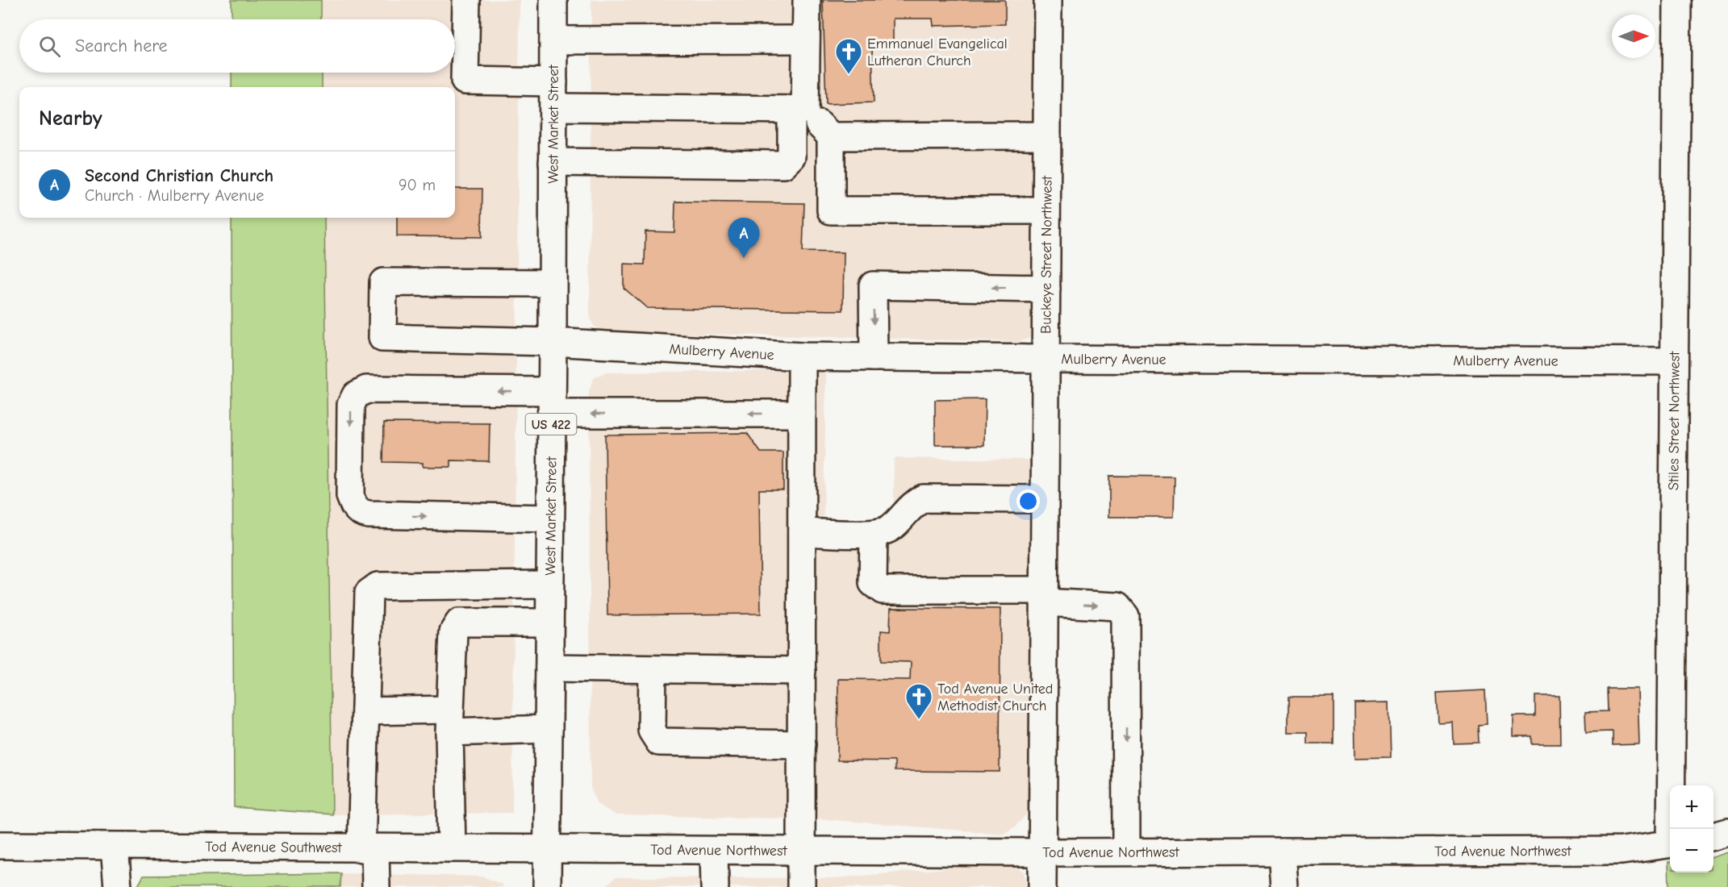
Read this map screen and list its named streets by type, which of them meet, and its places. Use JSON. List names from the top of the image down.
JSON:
{
  "streets": {
    "street": [
      "West Market Street",
      "Buckeye Street Northwest",
      "Mulberry Avenue",
      "Stiles Street Northwest",
      "US 422",
      "Tod Avenue Southwest",
      "Tod Avenue Northwest"
    ]
  },
  "crossings": [
    ["West Market Street", "Mulberry Avenue"],
    ["West Market Street", "Tod Avenue Southwest"],
    ["West Market Street", "Tod Avenue Northwest"],
    ["Buckeye Street Northwest", "Mulberry Avenue"],
    ["Buckeye Street Northwest", "Tod Avenue Northwest"],
    ["Mulberry Avenue", "Stiles Street Northwest"],
    ["Tod Avenue Southwest", "Tod Avenue Northwest"]
  ],
  "places": {
    "church": ["Emmanuel Evangelical Lutheran Church", "Tod Avenue United Methodist Church"]
  },
  "north": "right",
  "page": {
    "search": "Search here",
    "heading": "Nearby",
    "list": [
      {
        "mark": "A",
        "name": "Second Christian Church",
        "note": "Church · Mulberry Avenue",
        "value": "90 m"
      }
    ],
    "pins": "A",
    "map_buttons": ["+", "−"]
  }
}
